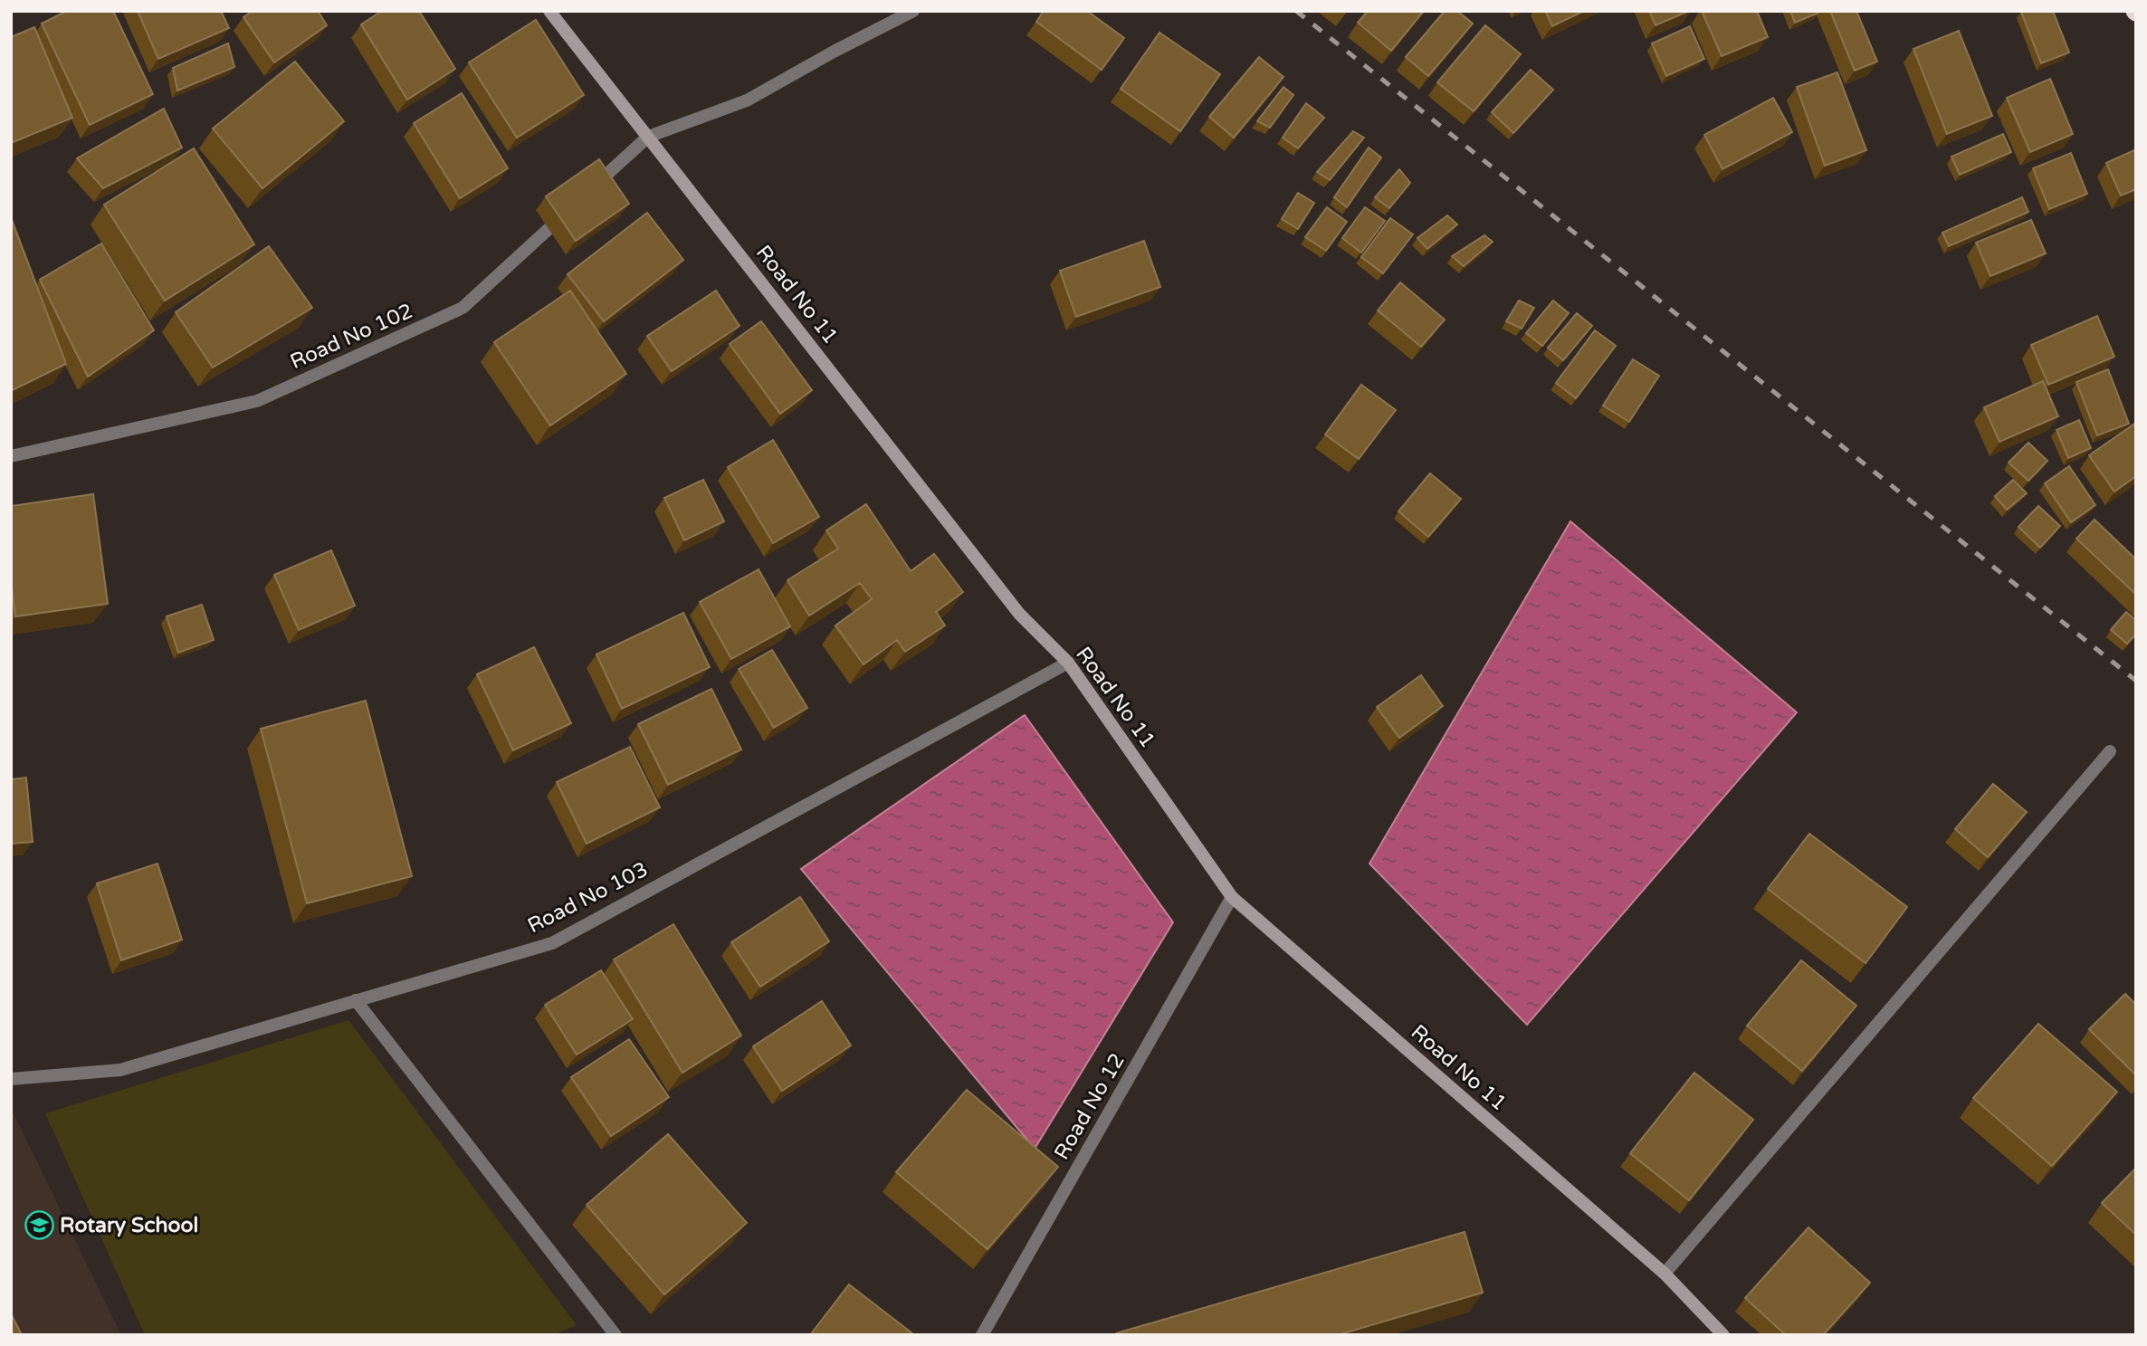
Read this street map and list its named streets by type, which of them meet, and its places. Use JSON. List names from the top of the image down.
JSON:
{
  "streets": {
    "street": [
      "Road No 11",
      "Road No 102",
      "Road No 103",
      "Road No 12"
    ]
  },
  "crossings": [
    ["Road No 11", "Road No 102"],
    ["Road No 11", "Road No 103"],
    ["Road No 11", "Road No 12"]
  ],
  "places": {
    "school or university": ["Rotary School"]
  }
}
